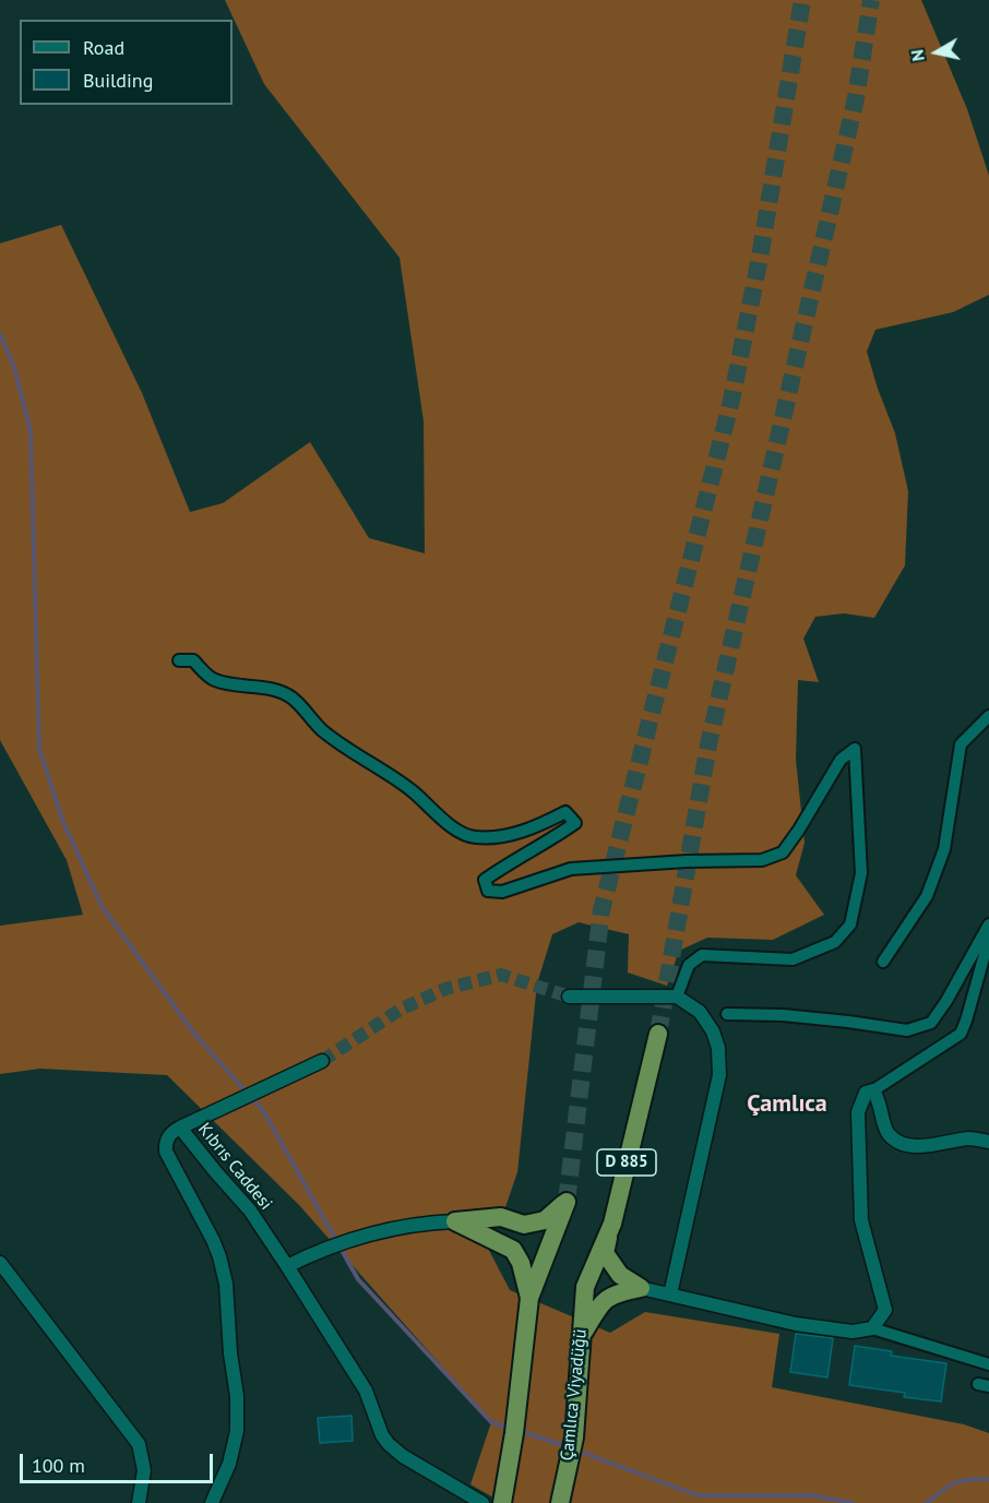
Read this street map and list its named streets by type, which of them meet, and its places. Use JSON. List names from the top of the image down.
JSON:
{
  "streets": {
    "highway": ["D 885", "Çamlıca Viyadüğü"],
    "street": ["Kıbrıs Caddesi"]
  },
  "crossings": [
    ["D 885", "Çamlıca Viyadüğü"]
  ],
  "districts": ["Çamlıca"],
  "legend": ["Road", "Building"],
  "scale_bar": "100 m",
  "north": "left"
}
